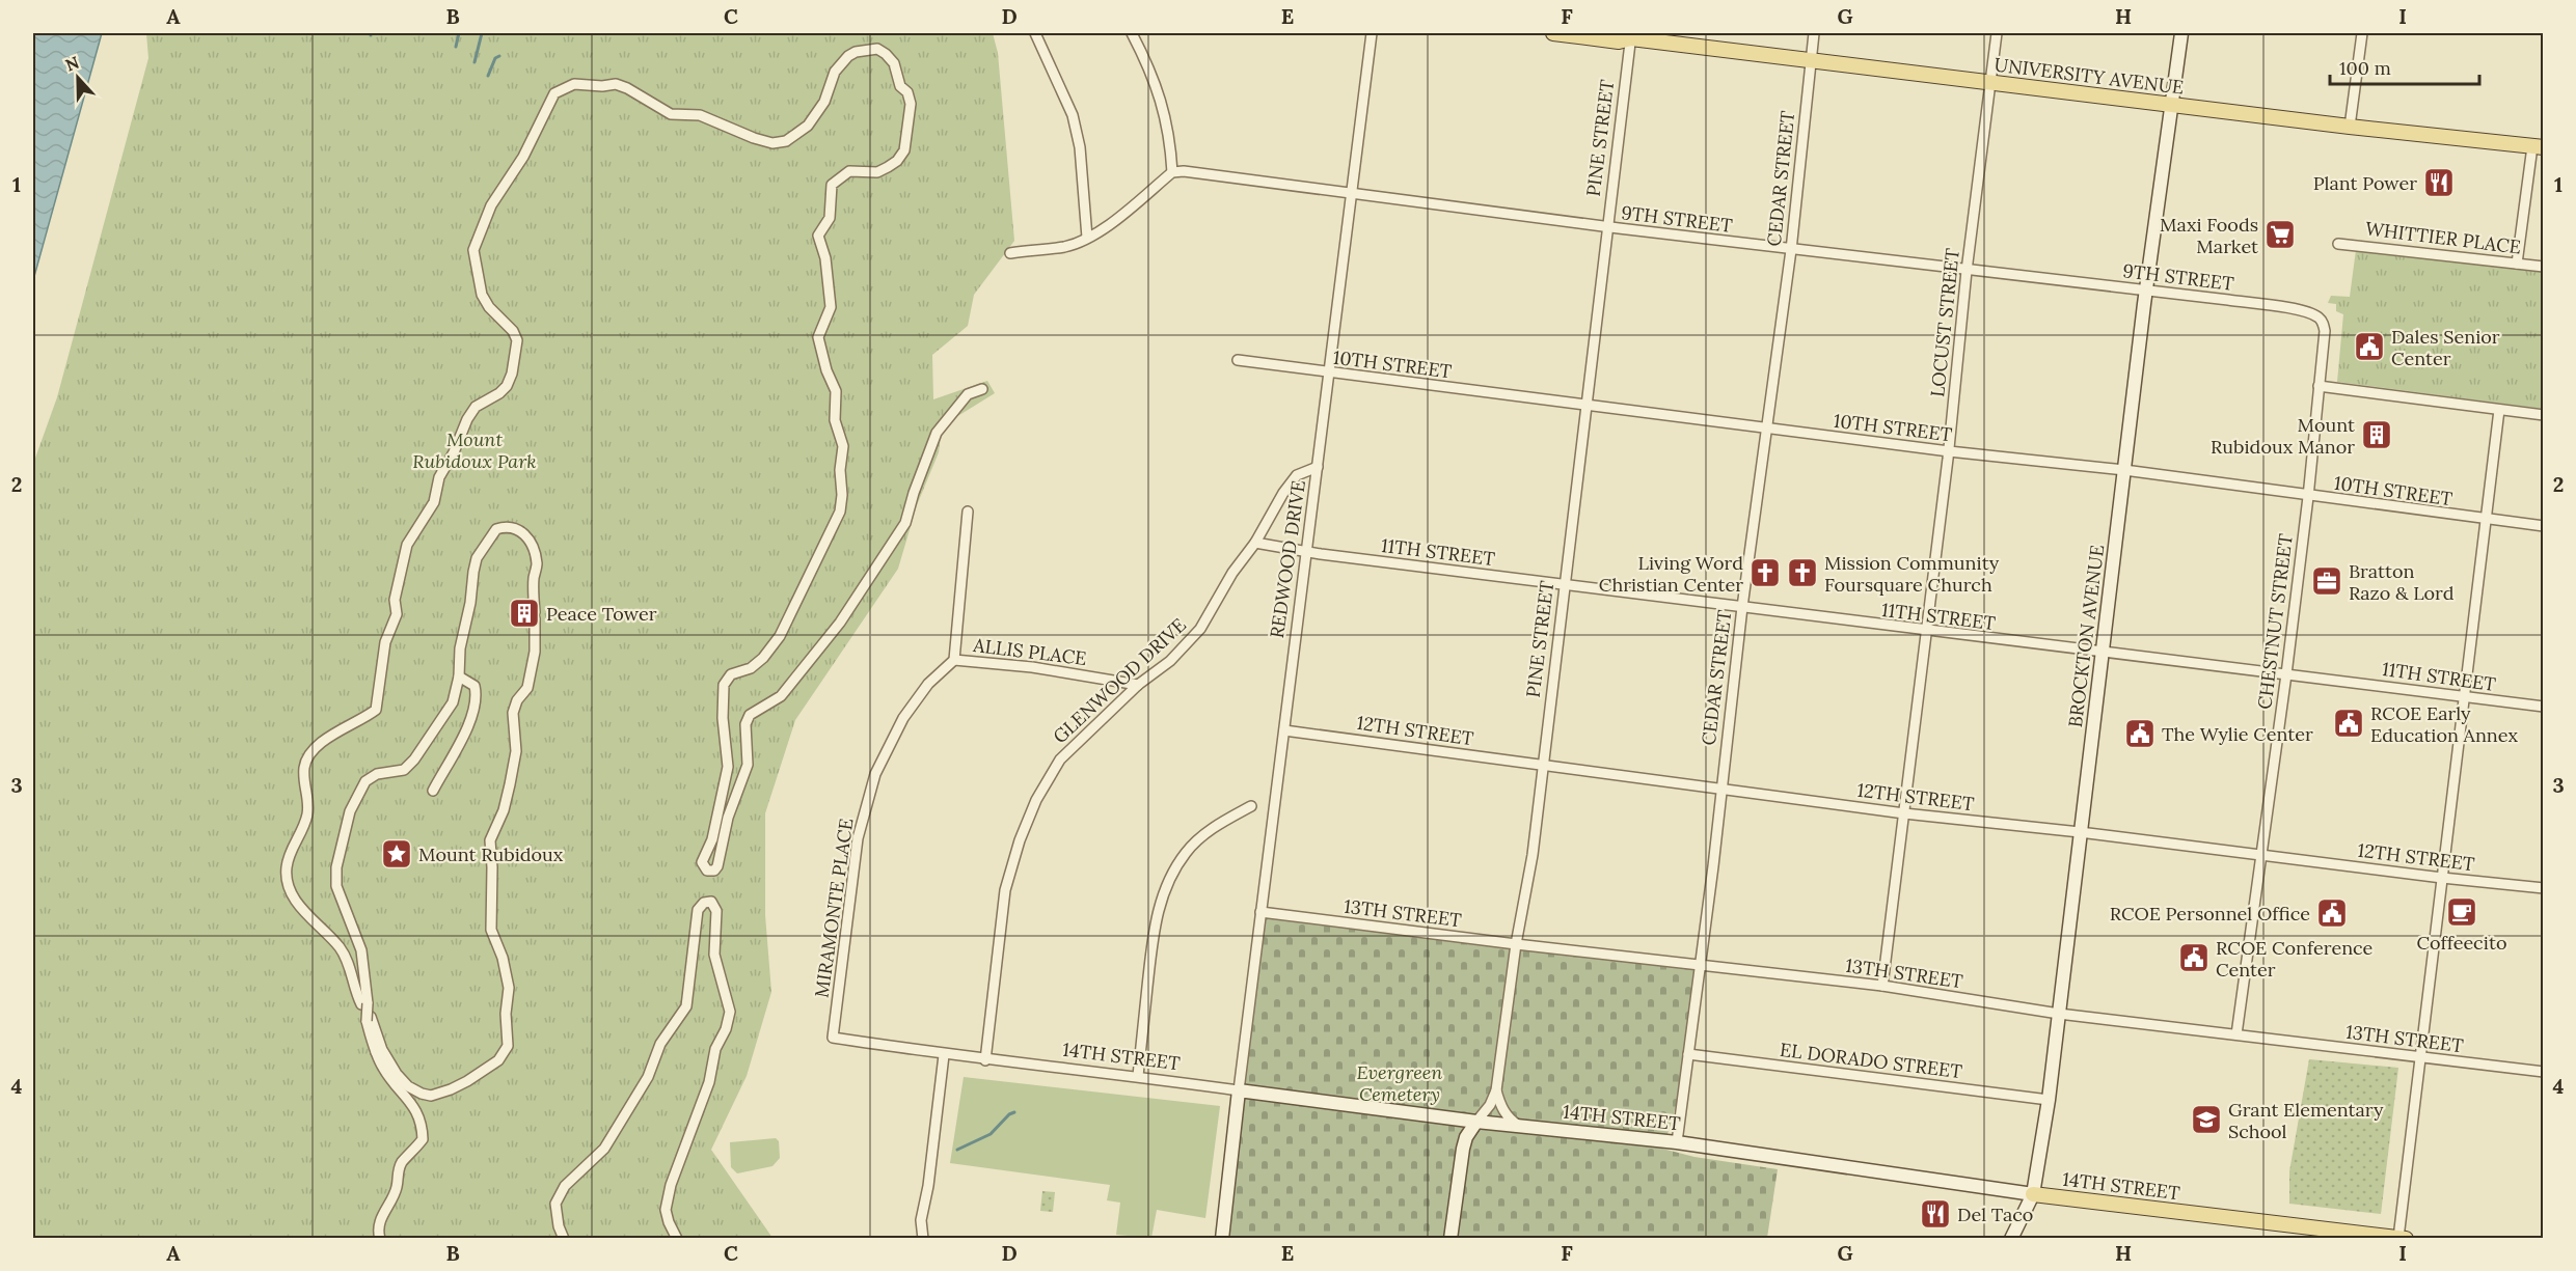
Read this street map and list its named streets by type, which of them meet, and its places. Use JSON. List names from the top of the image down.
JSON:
{
  "streets": {
    "main road": [
      "UNIVERSITY AVENUE",
      "PINE STREET",
      "BROCKTON AVENUE",
      "14TH STREET"
    ],
    "street": [
      "CEDAR STREET",
      "9TH STREET",
      "WHITTIER PLACE",
      "LOCUST STREET",
      "10TH STREET",
      "11TH STREET",
      "REDWOOD DRIVE",
      "CHESTNUT STREET",
      "ALLIS PLACE",
      "GLENWOOD DRIVE",
      "12TH STREET",
      "MIRAMONTE PLACE",
      "13TH STREET",
      "EL DORADO STREET"
    ]
  },
  "crossings": [
    ["UNIVERSITY AVENUE", "PINE STREET"],
    ["UNIVERSITY AVENUE", "CEDAR STREET"],
    ["UNIVERSITY AVENUE", "LOCUST STREET"],
    ["UNIVERSITY AVENUE", "BROCKTON AVENUE"],
    ["PINE STREET", "9TH STREET"],
    ["PINE STREET", "10TH STREET"],
    ["PINE STREET", "11TH STREET"],
    ["PINE STREET", "12TH STREET"],
    ["PINE STREET", "13TH STREET"],
    ["PINE STREET", "14TH STREET"],
    ["CEDAR STREET", "9TH STREET"],
    ["CEDAR STREET", "10TH STREET"],
    ["CEDAR STREET", "11TH STREET"],
    ["CEDAR STREET", "12TH STREET"],
    ["CEDAR STREET", "13TH STREET"],
    ["CEDAR STREET", "14TH STREET"],
    ["CEDAR STREET", "EL DORADO STREET"],
    ["9TH STREET", "LOCUST STREET"],
    ["9TH STREET", "REDWOOD DRIVE"],
    ["9TH STREET", "CHESTNUT STREET"],
    ["9TH STREET", "BROCKTON AVENUE"],
    ["LOCUST STREET", "10TH STREET"],
    ["LOCUST STREET", "11TH STREET"],
    ["LOCUST STREET", "12TH STREET"],
    ["LOCUST STREET", "13TH STREET"],
    ["10TH STREET", "REDWOOD DRIVE"],
    ["10TH STREET", "CHESTNUT STREET"],
    ["10TH STREET", "BROCKTON AVENUE"],
    ["11TH STREET", "REDWOOD DRIVE"],
    ["11TH STREET", "CHESTNUT STREET"],
    ["11TH STREET", "BROCKTON AVENUE"],
    ["11TH STREET", "GLENWOOD DRIVE"],
    ["REDWOOD DRIVE", "GLENWOOD DRIVE"],
    ["REDWOOD DRIVE", "12TH STREET"],
    ["REDWOOD DRIVE", "13TH STREET"],
    ["REDWOOD DRIVE", "14TH STREET"],
    ["CHESTNUT STREET", "12TH STREET"],
    ["CHESTNUT STREET", "13TH STREET"],
    ["BROCKTON AVENUE", "12TH STREET"],
    ["BROCKTON AVENUE", "13TH STREET"],
    ["BROCKTON AVENUE", "14TH STREET"],
    ["BROCKTON AVENUE", "EL DORADO STREET"],
    ["ALLIS PLACE", "GLENWOOD DRIVE"],
    ["ALLIS PLACE", "MIRAMONTE PLACE"],
    ["GLENWOOD DRIVE", "14TH STREET"],
    ["MIRAMONTE PLACE", "14TH STREET"]
  ],
  "parks": ["Mount Rubidoux Park", "Evergreen Cemetery"],
  "places": {
    "restaurant": ["Plant Power", "Del Taco"],
    "supermarket": ["Maxi Foods Market"],
    "public building": [
      "Dales Senior Center",
      "RCOE Early Education Annex",
      "The Wylie Center",
      "RCOE Personnel Office",
      "RCOE Conference Center"
    ],
    "building": ["Mount Rubidoux Manor", "Peace Tower"],
    "church": ["Living Word Christian Center", "Mission Community Foursquare Church"],
    "office": ["Bratton Razo & Lord"],
    "place": ["Mount Rubidoux"],
    "cafe": ["Coffeecito"],
    "school or university": ["Grant Elementary School"]
  },
  "scale_bar": "100 m",
  "north": "top",
  "grid": {
    "columns": [
      "A",
      "B",
      "C",
      "D",
      "E",
      "F",
      "G",
      "H",
      "I"
    ],
    "rows": [
      "1",
      "2",
      "3",
      "4"
    ]
  }
}
